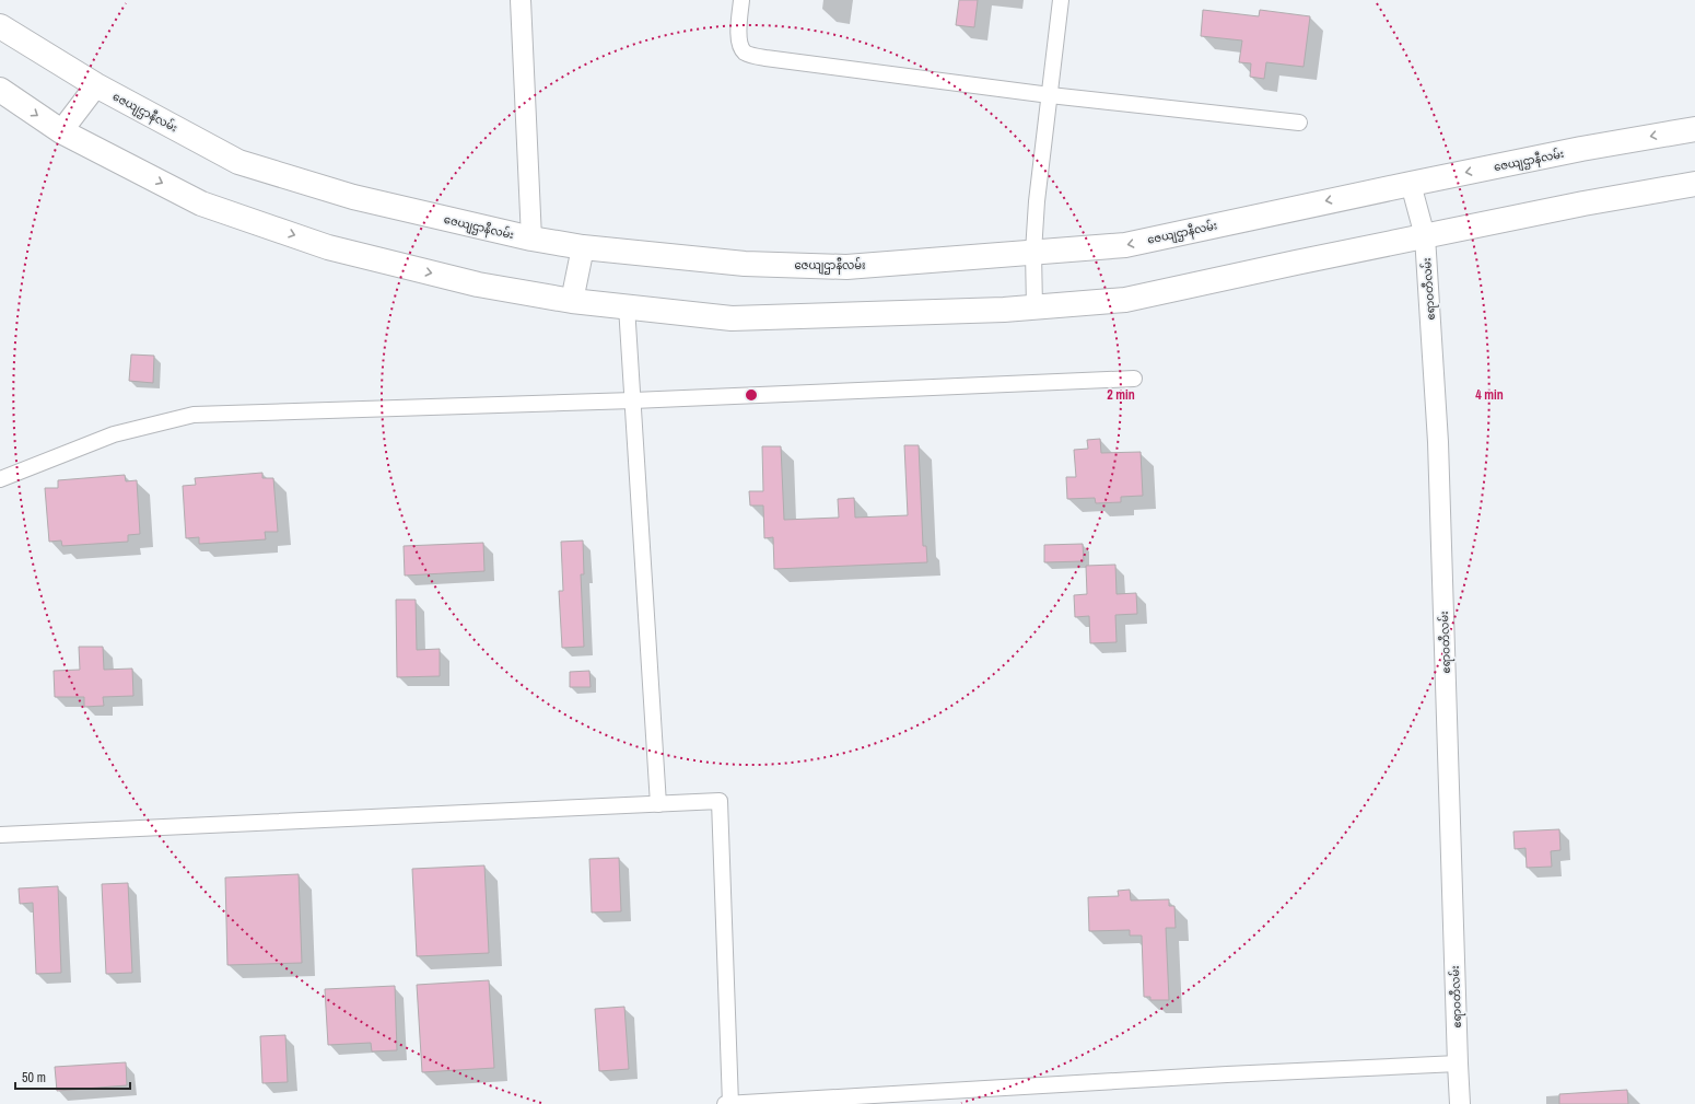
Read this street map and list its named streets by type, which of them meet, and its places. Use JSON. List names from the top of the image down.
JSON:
{
  "streets": {
    "main road": ["ဇေယျဌာနီလမ်း"],
    "street": ["ဧရာဝတီလမ်း"]
  },
  "crossings": [
    ["ဇေယျဌာနီလမ်း", "ဧရာဝတီလမ်း"]
  ],
  "scale_bar": "50 m",
  "rings": ["2 min", "4 min"]
}
